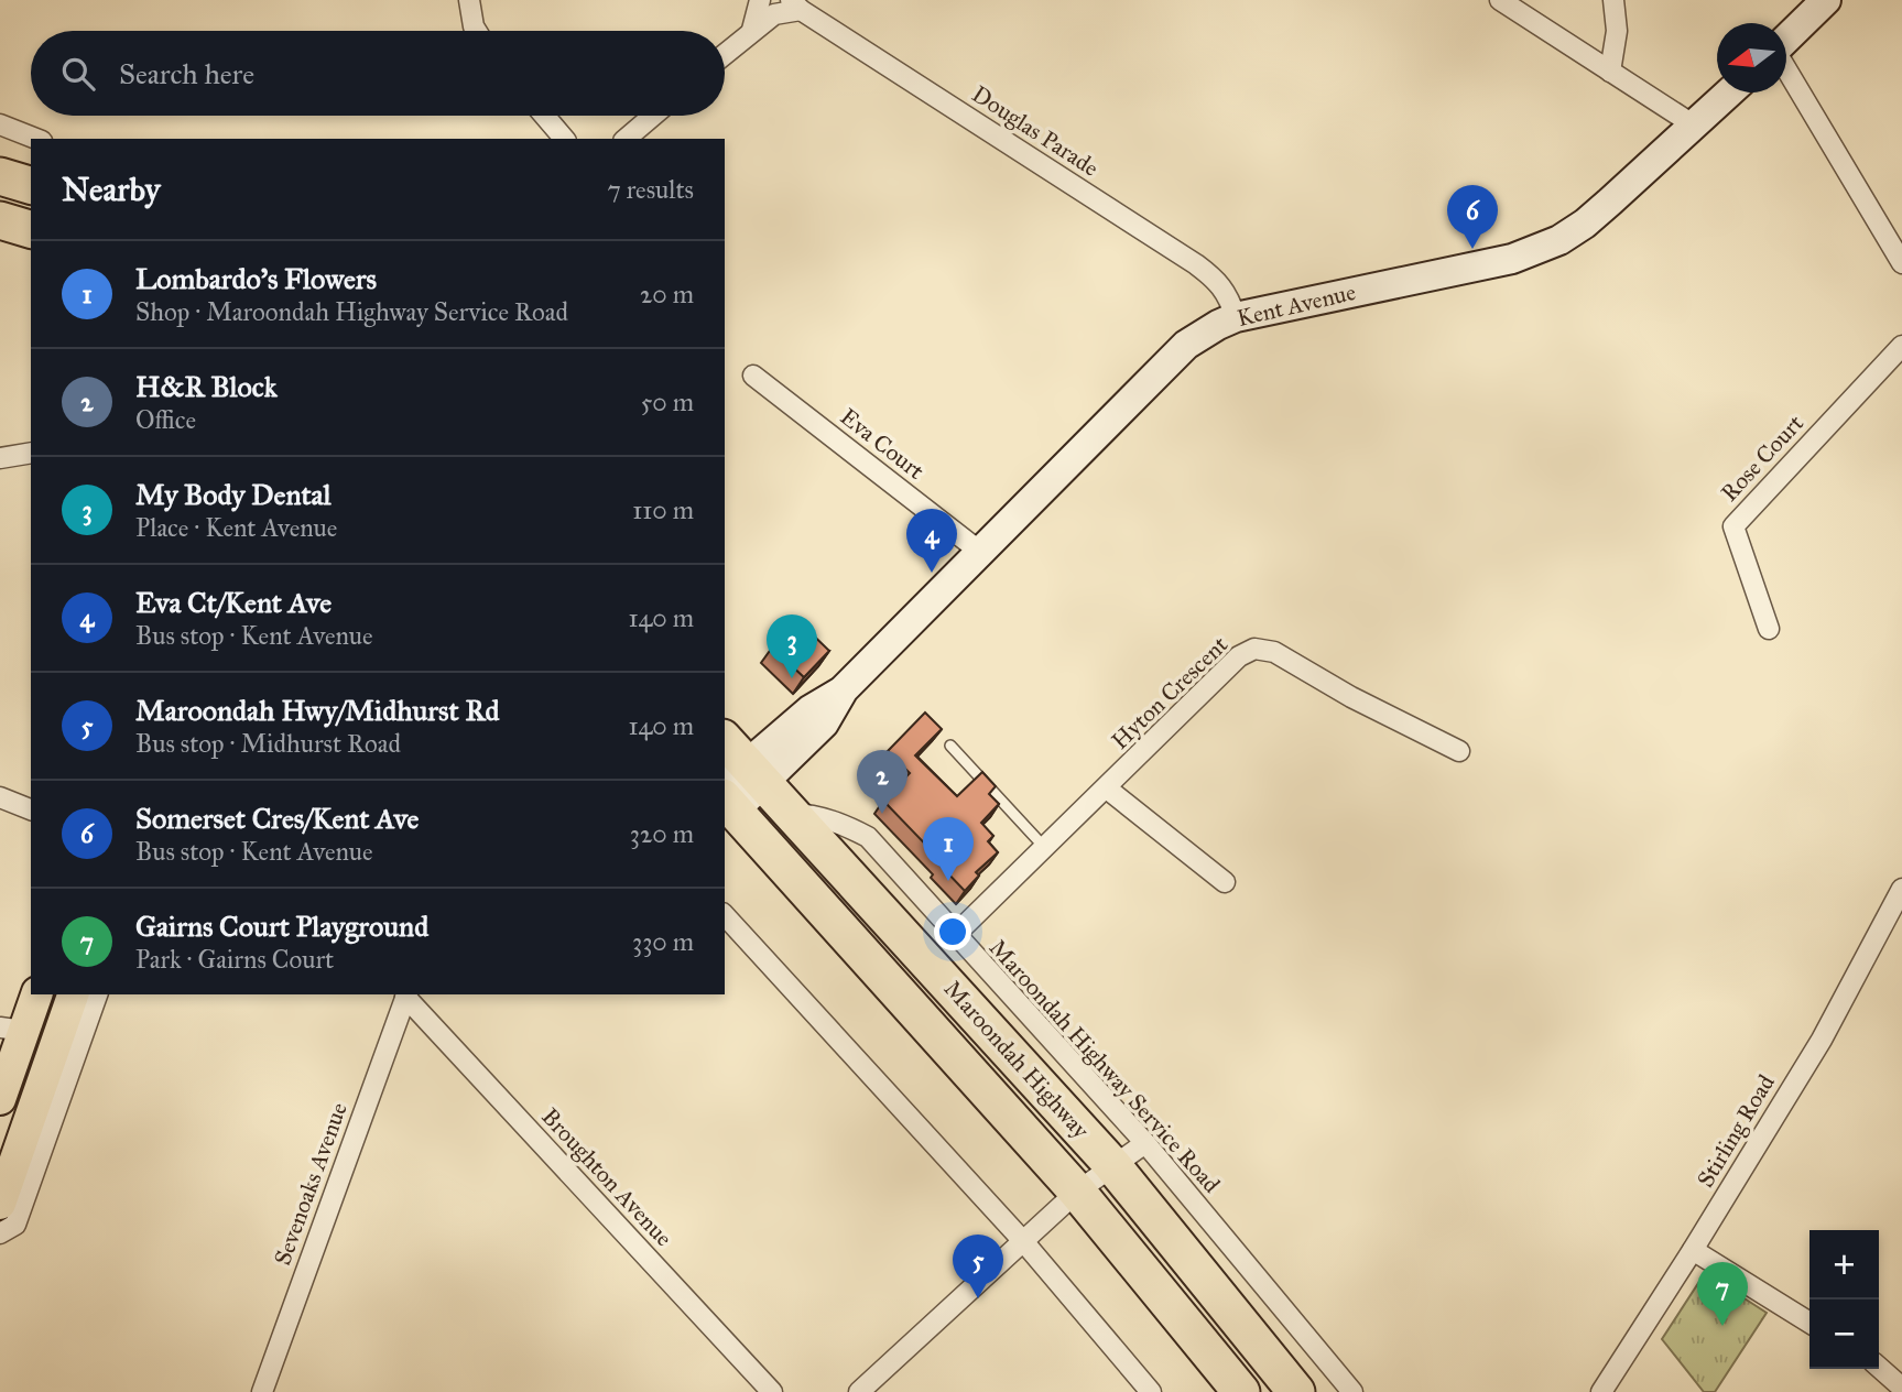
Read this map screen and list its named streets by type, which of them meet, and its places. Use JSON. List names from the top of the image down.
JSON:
{
  "streets": {
    "highway": ["Maroondah Highway"],
    "main road": ["Kent Avenue"],
    "street": [
      "Douglas Parade",
      "Eva Court",
      "Rose Court",
      "Hyton Crescent",
      "Maroondah Highway Service Road",
      "Stirling Road",
      "Broughton Avenue",
      "Sevenoaks Avenue"
    ]
  },
  "crossings": [
    ["Douglas Parade", "Kent Avenue"],
    ["Kent Avenue", "Eva Court"],
    ["Kent Avenue", "Maroondah Highway"],
    ["Hyton Crescent", "Maroondah Highway Service Road"],
    ["Maroondah Highway", "Maroondah Highway Service Road"],
    ["Broughton Avenue", "Sevenoaks Avenue"]
  ],
  "north": "left",
  "page": {
    "search": "Search here",
    "heading": ["Nearby", "7 results"],
    "pins": [
      "6",
      "4",
      "3",
      "2",
      "1",
      "5",
      "7"
    ],
    "list": [
      {
        "mark": "1",
        "name": "Lombardo's Flowers",
        "note": "Shop · Maroondah Highway Service Road",
        "value": "20 m"
      },
      {
        "mark": "2",
        "name": "H&R Block",
        "note": "Office",
        "value": "50 m"
      },
      {
        "mark": "3",
        "name": "My Body Dental",
        "note": "Place · Kent Avenue",
        "value": "110 m"
      },
      {
        "mark": "4",
        "name": "Eva Ct/Kent Ave",
        "note": "Bus stop · Kent Avenue",
        "value": "140 m"
      },
      {
        "mark": "5",
        "name": "Maroondah Hwy/Midhurst Rd",
        "note": "Bus stop · Midhurst Road",
        "value": "140 m"
      },
      {
        "mark": "6",
        "name": "Somerset Cres/Kent Ave",
        "note": "Bus stop · Kent Avenue",
        "value": "320 m"
      },
      {
        "mark": "7",
        "name": "Gairns Court Playground",
        "note": "Park · Gairns Court",
        "value": "330 m"
      }
    ],
    "map_buttons": ["+", "−"]
  }
}
